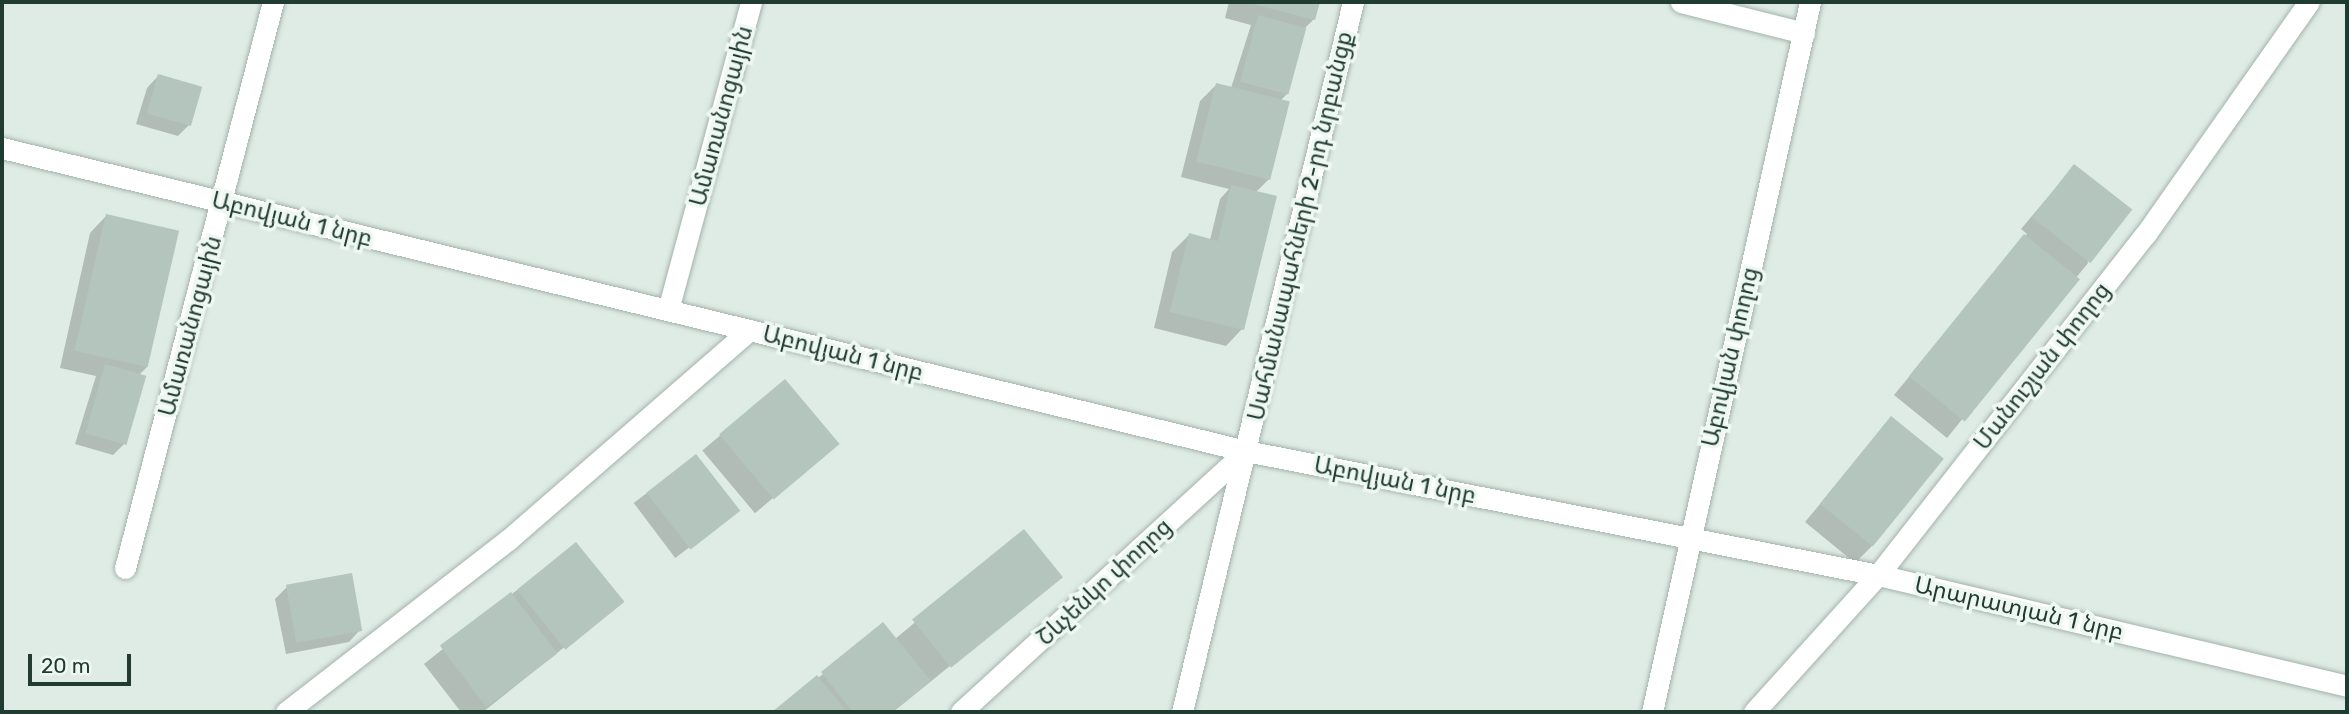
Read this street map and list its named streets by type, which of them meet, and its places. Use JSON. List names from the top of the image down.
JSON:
{
  "streets": {
    "street": [
      "Ամառանոցային",
      "Աբովյան 1 նրբ",
      "Սահմանապահների 2-րդ նրբանցք",
      "Աբովյան փողոց",
      "Մանուշյան փողոց",
      "Շևչենկո փողոց",
      "Արարատյան 1 նրբ"
    ]
  },
  "crossings": [
    ["Ամառանոցային", "Աբովյան 1 նրբ"],
    ["Աբովյան 1 նրբ", "Սահմանապահների 2-րդ նրբանցք"],
    ["Աբովյան 1 նրբ", "Աբովյան փողոց"],
    ["Աբովյան 1 նրբ", "Շևչենկո փողոց"],
    ["Աբովյան 1 նրբ", "Արարատյան 1 նրբ"],
    ["Սահմանապահների 2-րդ նրբանցք", "Շևչենկո փողոց"],
    ["Աբովյան փողոց", "Արարատյան 1 նրբ"],
    ["Մանուշյան փողոց", "Արարատյան 1 նրբ"]
  ],
  "scale_bar": "20 m"
}
